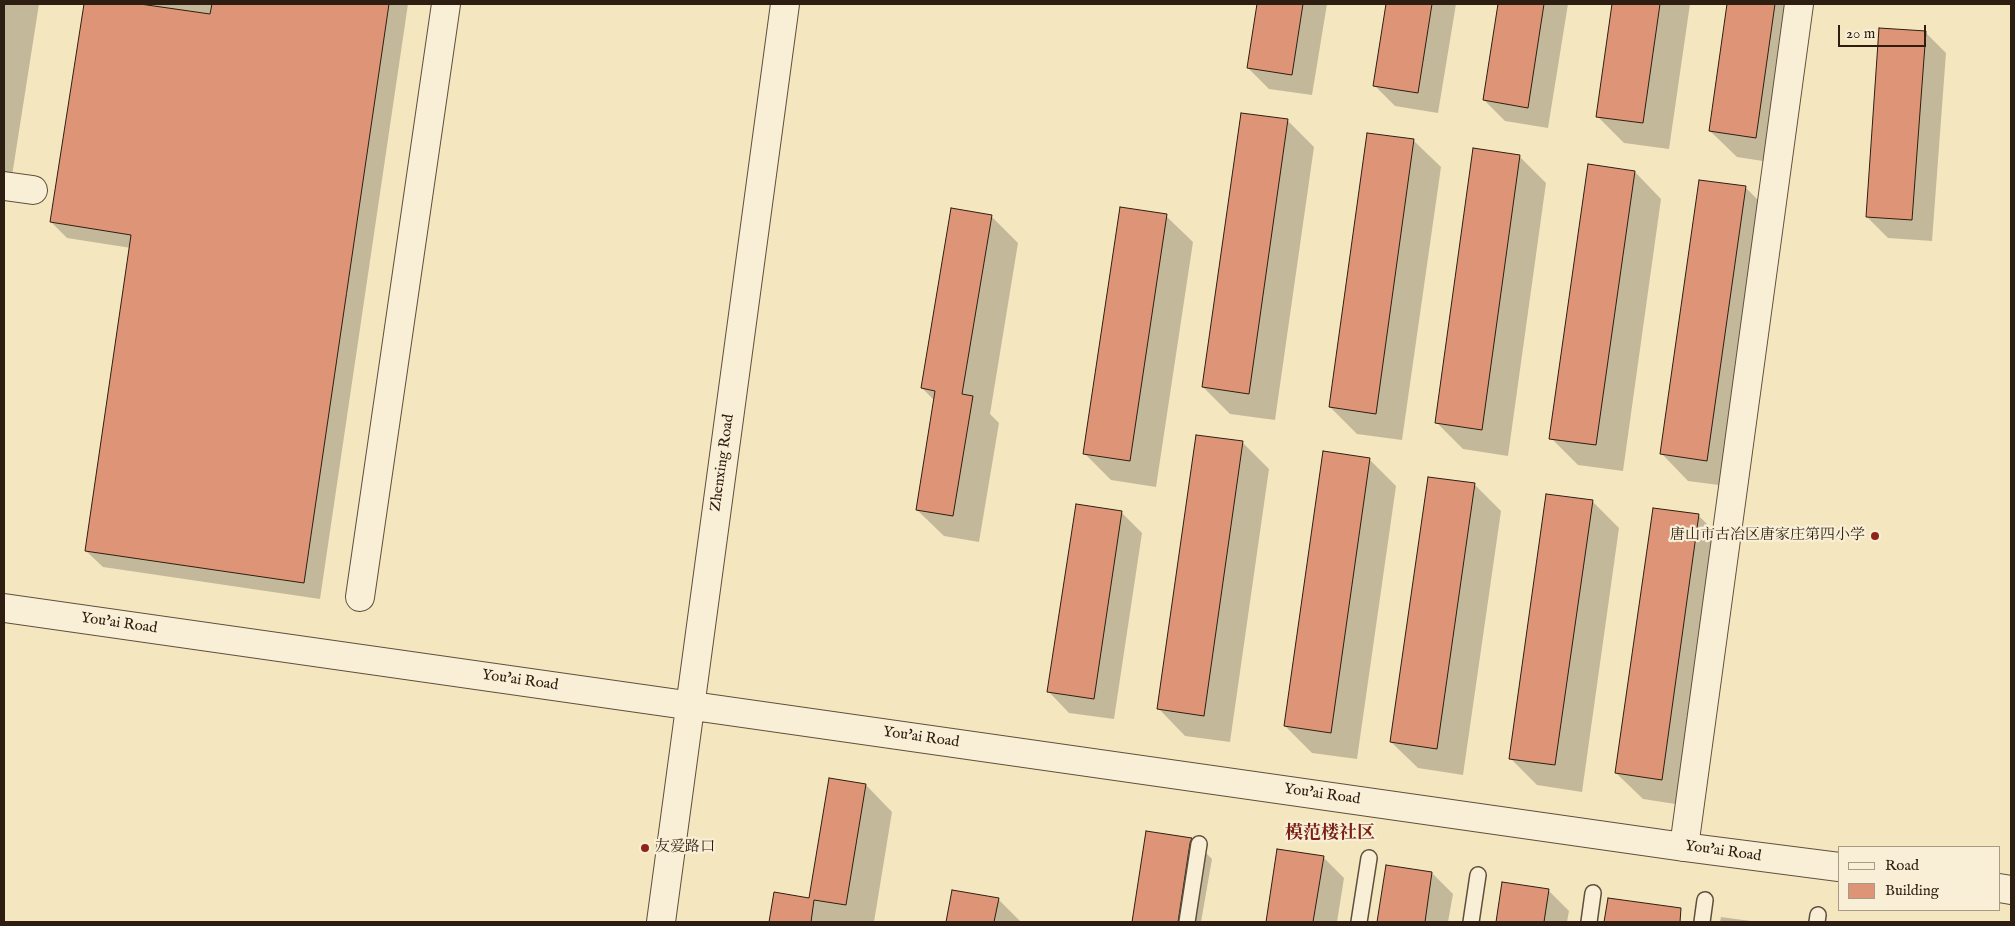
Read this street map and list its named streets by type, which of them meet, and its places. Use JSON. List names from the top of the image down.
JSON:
{
  "streets": {
    "street": ["Zhenxing Road", "You'ai Road"]
  },
  "crossings": [
    ["Zhenxing Road", "You'ai Road"]
  ],
  "districts": ["模范楼社区"],
  "places": ["唐山市古冶区唐家庄第四小学", "友爱路口"],
  "legend": ["Road", "Building"],
  "scale_bar": "20 m"
}
